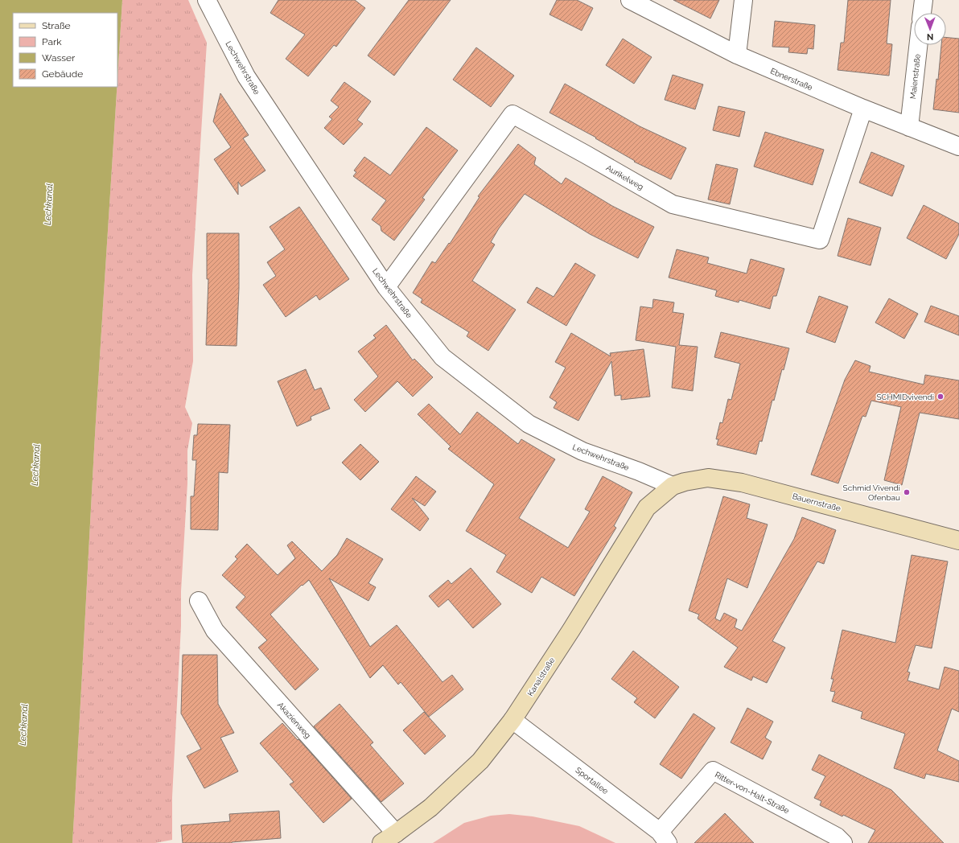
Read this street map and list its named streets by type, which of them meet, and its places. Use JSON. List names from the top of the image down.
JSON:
{
  "streets": {
    "main road": ["Bauernstraße", "Kanalstraße"],
    "street": [
      "Lechwehrstraße",
      "Maienstraße",
      "Ebnerstraße",
      "Aurikelweg",
      "Akazienweg",
      "Sportallee",
      "Ritter-von-Halt-Straße"
    ]
  },
  "crossings": [
    ["Lechwehrstraße", "Aurikelweg"],
    ["Lechwehrstraße", "Bauernstraße"],
    ["Lechwehrstraße", "Kanalstraße"],
    ["Maienstraße", "Ebnerstraße"],
    ["Ebnerstraße", "Aurikelweg"],
    ["Bauernstraße", "Kanalstraße"],
    ["Kanalstraße", "Akazienweg"],
    ["Kanalstraße", "Sportallee"],
    ["Sportallee", "Ritter-von-Halt-Straße"]
  ],
  "water": ["Lechkanal"],
  "places": ["SCHMIDvivendi", "Schmid Vivendi Ofenbau"],
  "legend": [
    "Straße",
    "Park",
    "Wasser",
    "Gebäude"
  ],
  "north": "bottom"
}
